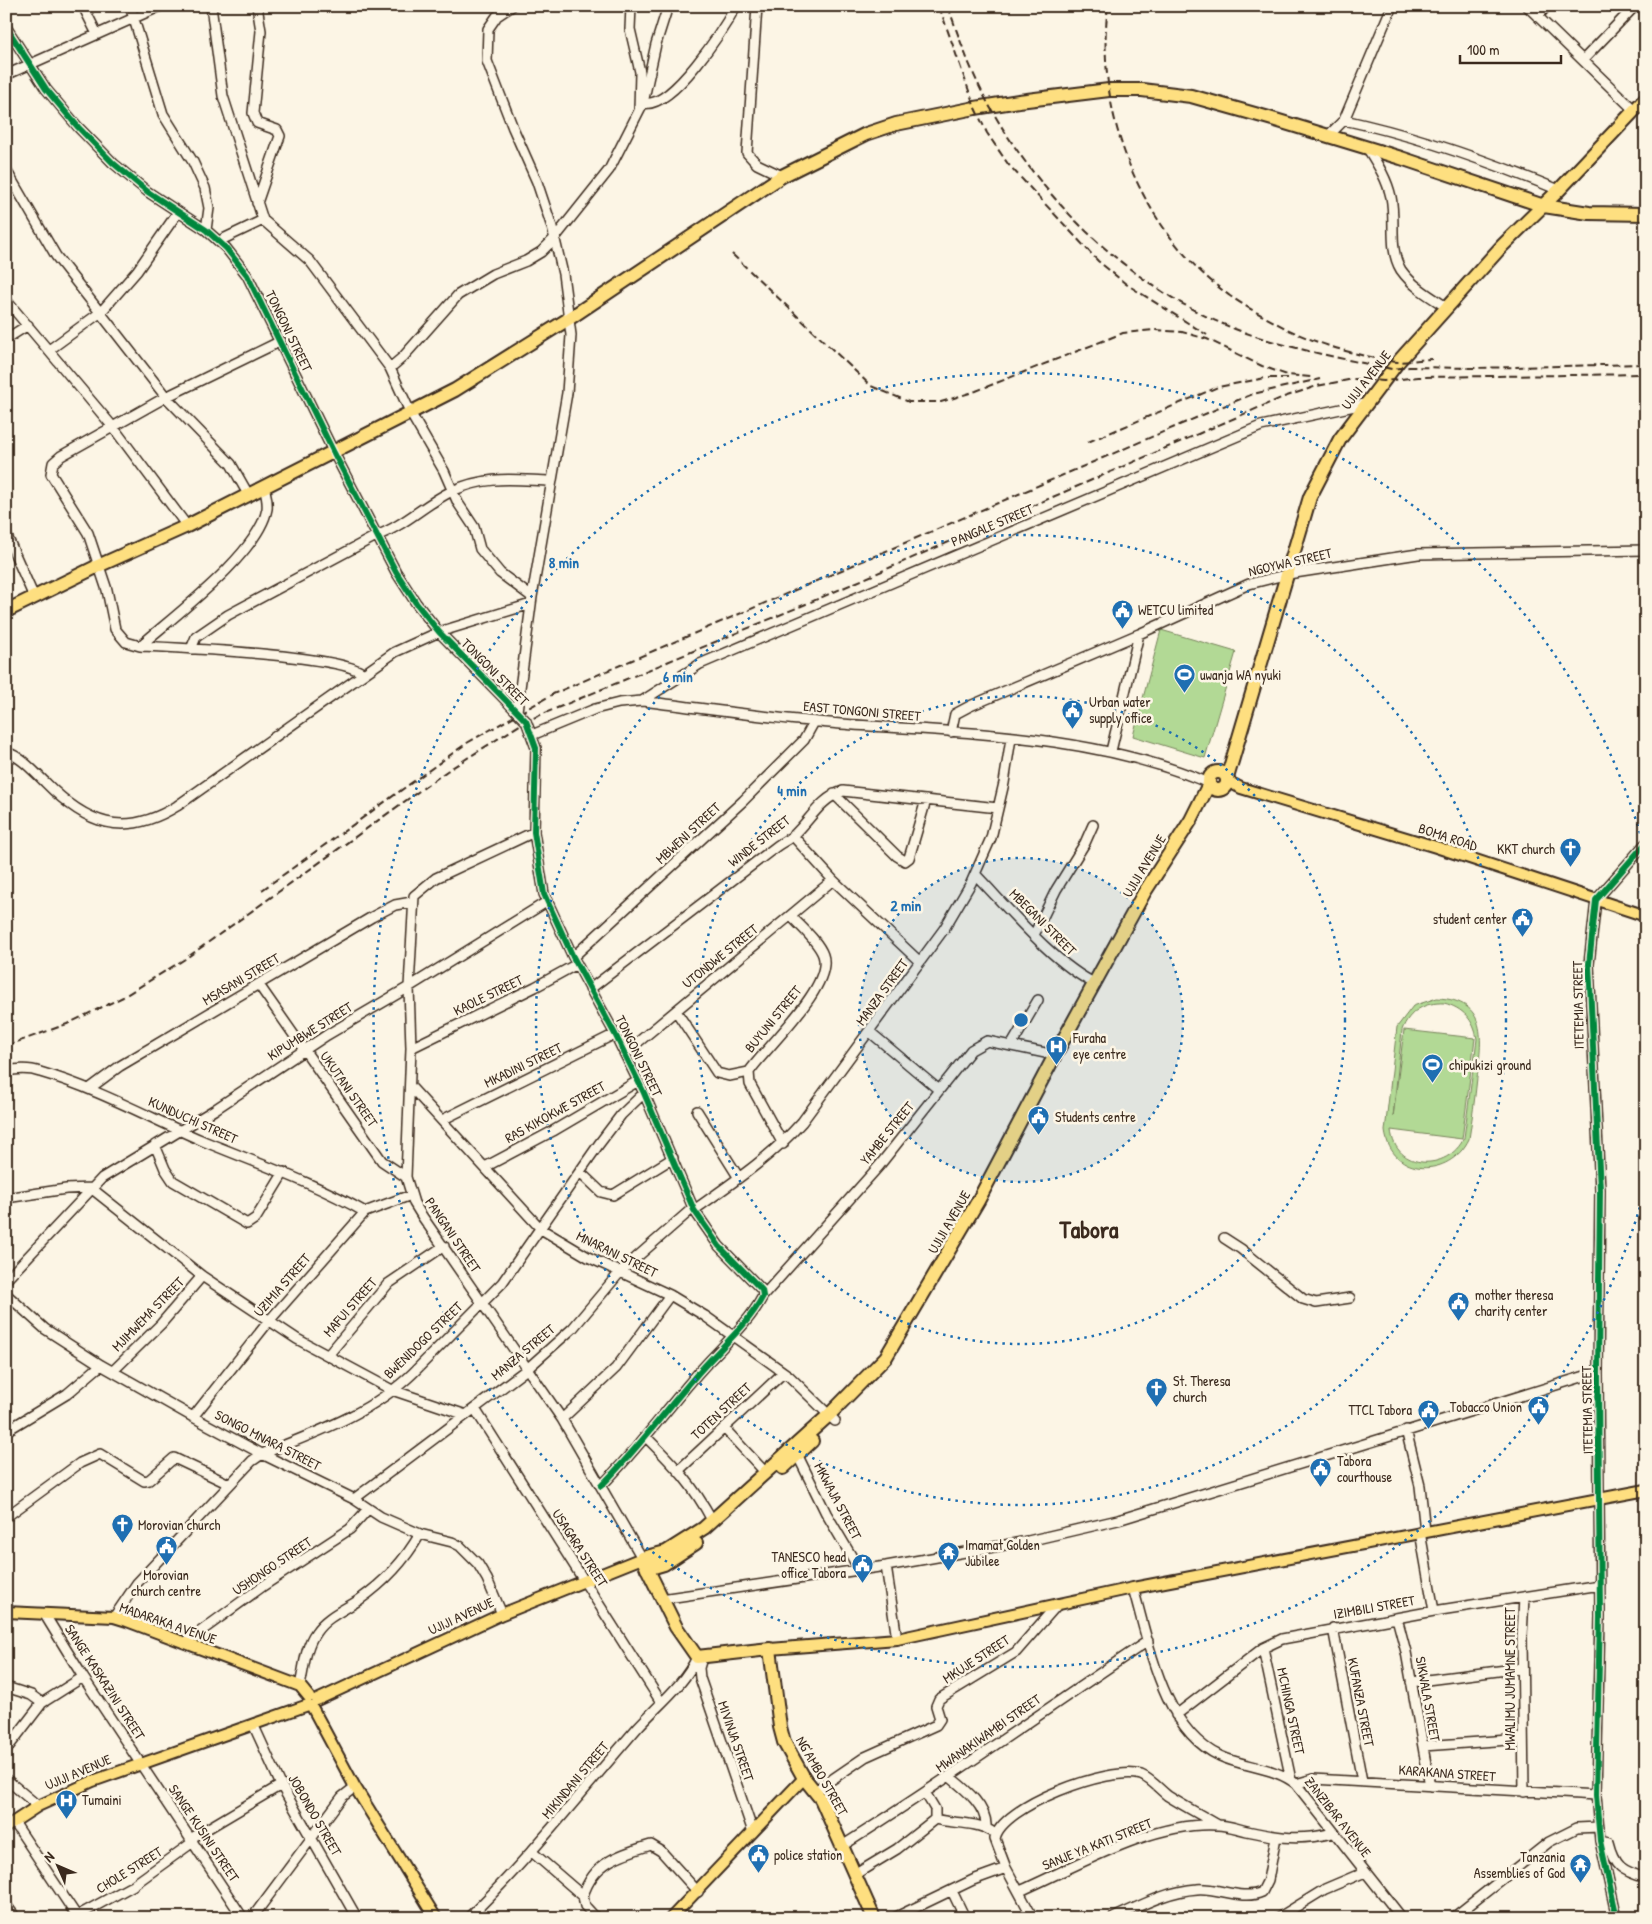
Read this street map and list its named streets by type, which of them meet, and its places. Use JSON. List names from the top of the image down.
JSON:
{
  "streets": {
    "highway": ["UJIJI AVENUE", "NG’AMBO STREET"],
    "main road": ["BOMA ROAD", "MADARAKA AVENUE"],
    "street": [
      "TONGONI STREET",
      "PANGALE STREET",
      "NGOYWA STREET",
      "EAST TONGONI STREET",
      "MBWENI STREET",
      "WINDE STREET",
      "MBEGANI STREET",
      "UTONDWE STREET",
      "MSASANI STREET",
      "MANZA STREET",
      "KAOLE STREET",
      "ITETEMIA STREET",
      "BUYUNI STREET",
      "KIPUMBWE STREET",
      "MKADINI STREET",
      "UKUTANI STREET",
      "RAS KIKOKWE STREET",
      "KUNDUCHI STREET",
      "YAMBE STREET",
      "PANGANI STREET",
      "MNARANI STREET",
      "UZIMIA STREET",
      "MAFUI STREET",
      "MJIMWEMA STREET",
      "BWENIDOGO STREET",
      "TOTEN STREET",
      "SONGO MNARA STREET",
      "MKWAJA STREET",
      "USAGARA STREET",
      "USHONGO STREET",
      "IZIMBILI STREET",
      "MKUJE STREET",
      "MWALIMU JUMAMNE STREET",
      "SANGE KASKAZINI STREET",
      "SIKWALA STREET",
      "KUFANZA STREET",
      "MCHINGA STREET",
      "MWANAKIWAMBI STREET",
      "MIVINJA STREET",
      "KARAKANA STREET",
      "MIKINDANI STREET",
      "JOBONDO STREET",
      "ZANZIBAR AVENUE",
      "SANGE KUSINI STREET",
      "SANJE YA KATI STREET",
      "CHOLE STREET"
    ]
  },
  "crossings": [
    ["TONGONI STREET", "EAST TONGONI STREET"],
    ["TONGONI STREET", "MBWENI STREET"],
    ["TONGONI STREET", "WINDE STREET"],
    ["TONGONI STREET", "UTONDWE STREET"],
    ["TONGONI STREET", "MANZA STREET"],
    ["TONGONI STREET", "KAOLE STREET"],
    ["TONGONI STREET", "KIPUMBWE STREET"],
    ["TONGONI STREET", "MKADINI STREET"],
    ["TONGONI STREET", "RAS KIKOKWE STREET"],
    ["TONGONI STREET", "YAMBE STREET"],
    ["TONGONI STREET", "BWENIDOGO STREET"],
    ["UJIJI AVENUE", "PANGALE STREET"],
    ["UJIJI AVENUE", "NGOYWA STREET"],
    ["UJIJI AVENUE", "EAST TONGONI STREET"],
    ["UJIJI AVENUE", "BOMA ROAD"],
    ["UJIJI AVENUE", "MBEGANI STREET"],
    ["UJIJI AVENUE", "YAMBE STREET"],
    ["UJIJI AVENUE", "PANGANI STREET"],
    ["UJIJI AVENUE", "MNARANI STREET"],
    ["UJIJI AVENUE", "SONGO MNARA STREET"],
    ["UJIJI AVENUE", "MKWAJA STREET"],
    ["UJIJI AVENUE", "USAGARA STREET"],
    ["UJIJI AVENUE", "MADARAKA AVENUE"],
    ["UJIJI AVENUE", "SANGE KASKAZINI STREET"],
    ["UJIJI AVENUE", "JOBONDO STREET"],
    ["UJIJI AVENUE", "SANGE KUSINI STREET"],
    ["PANGALE STREET", "EAST TONGONI STREET"],
    ["NGOYWA STREET", "EAST TONGONI STREET"],
    ["EAST TONGONI STREET", "MBWENI STREET"],
    ["EAST TONGONI STREET", "BOMA ROAD"],
    ["EAST TONGONI STREET", "MANZA STREET"],
    ["MBWENI STREET", "KAOLE STREET"],
    ["BOMA ROAD", "ITETEMIA STREET"],
    ["MBEGANI STREET", "MANZA STREET"],
    ["UTONDWE STREET", "BUYUNI STREET"],
    ["MSASANI STREET", "UKUTANI STREET"],
    ["MSASANI STREET", "KUNDUCHI STREET"],
    ["MSASANI STREET", "PANGANI STREET"],
    ["MANZA STREET", "BUYUNI STREET"],
    ["MANZA STREET", "PANGANI STREET"],
    ["MANZA STREET", "MNARANI STREET"],
    ["MANZA STREET", "SONGO MNARA STREET"],
    ["MANZA STREET", "USAGARA STREET"],
    ["KAOLE STREET", "PANGANI STREET"],
    ["ITETEMIA STREET", "IZIMBILI STREET"],
    ["ITETEMIA STREET", "KARAKANA STREET"],
    ["KIPUMBWE STREET", "UKUTANI STREET"],
    ["KIPUMBWE STREET", "KUNDUCHI STREET"],
    ["KIPUMBWE STREET", "PANGANI STREET"],
    ["MKADINI STREET", "MNARANI STREET"],
    ["UKUTANI STREET", "PANGANI STREET"],
    ["RAS KIKOKWE STREET", "MNARANI STREET"],
    ["KUNDUCHI STREET", "UZIMIA STREET"],
    ["PANGANI STREET", "MNARANI STREET"],
    ["PANGANI STREET", "UZIMIA STREET"],
    ["PANGANI STREET", "MAFUI STREET"],
    ["PANGANI STREET", "BWENIDOGO STREET"],
    ["MNARANI STREET", "BWENIDOGO STREET"],
    ["MNARANI STREET", "TOTEN STREET"],
    ["UZIMIA STREET", "SONGO MNARA STREET"],
    ["MJIMWEMA STREET", "SONGO MNARA STREET"],
    ["BWENIDOGO STREET", "SONGO MNARA STREET"],
    ["BWENIDOGO STREET", "MADARAKA AVENUE"],
    ["SONGO MNARA STREET", "USHONGO STREET"],
    ["USAGARA STREET", "MIKINDANI STREET"],
    ["USHONGO STREET", "MADARAKA AVENUE"],
    ["IZIMBILI STREET", "MWALIMU JUMAMNE STREET"],
    ["IZIMBILI STREET", "SIKWALA STREET"],
    ["IZIMBILI STREET", "KUFANZA STREET"],
    ["IZIMBILI STREET", "MCHINGA STREET"],
    ["IZIMBILI STREET", "ZANZIBAR AVENUE"],
    ["MADARAKA AVENUE", "SANGE KASKAZINI STREET"],
    ["MKUJE STREET", "NG’AMBO STREET"],
    ["MWALIMU JUMAMNE STREET", "KARAKANA STREET"],
    ["SANGE KASKAZINI STREET", "SANGE KUSINI STREET"],
    ["SIKWALA STREET", "KARAKANA STREET"],
    ["KUFANZA STREET", "KARAKANA STREET"],
    ["MCHINGA STREET", "KARAKANA STREET"],
    ["MCHINGA STREET", "ZANZIBAR AVENUE"],
    ["MWANAKIWAMBI STREET", "NG’AMBO STREET"],
    ["MWANAKIWAMBI STREET", "ZANZIBAR AVENUE"],
    ["MIVINJA STREET", "MIKINDANI STREET"],
    ["KARAKANA STREET", "ZANZIBAR AVENUE"],
    ["JOBONDO STREET", "CHOLE STREET"],
    ["ZANZIBAR AVENUE", "SANJE YA KATI STREET"],
    ["SANGE KUSINI STREET", "CHOLE STREET"]
  ],
  "districts": ["Tabora"],
  "places": {
    "public building": [
      "WETCU limited",
      "Urban water supply office",
      "student center",
      "Students centre",
      "mother theresa charity center",
      "Tobacco Union",
      "TTCL Tabora",
      "Tabora courthouse",
      "Morovian church centre",
      "TANESCO head office Tabora",
      "police station"
    ],
    "sports": ["uwanja WA nyuki", "chipukizi ground"],
    "church": ["KKT church", "St. Theresa church", "Morovian church"],
    "hospital": ["Furaha eye centre", "Tumaini"],
    "temple": ["Imamat Golden Jubilee", "Tanzania Assemblies of God"]
  },
  "scale_bar": "100 m",
  "north": "top left",
  "rings": [
    "8 min",
    "6 min",
    "4 min",
    "2 min"
  ]
}
